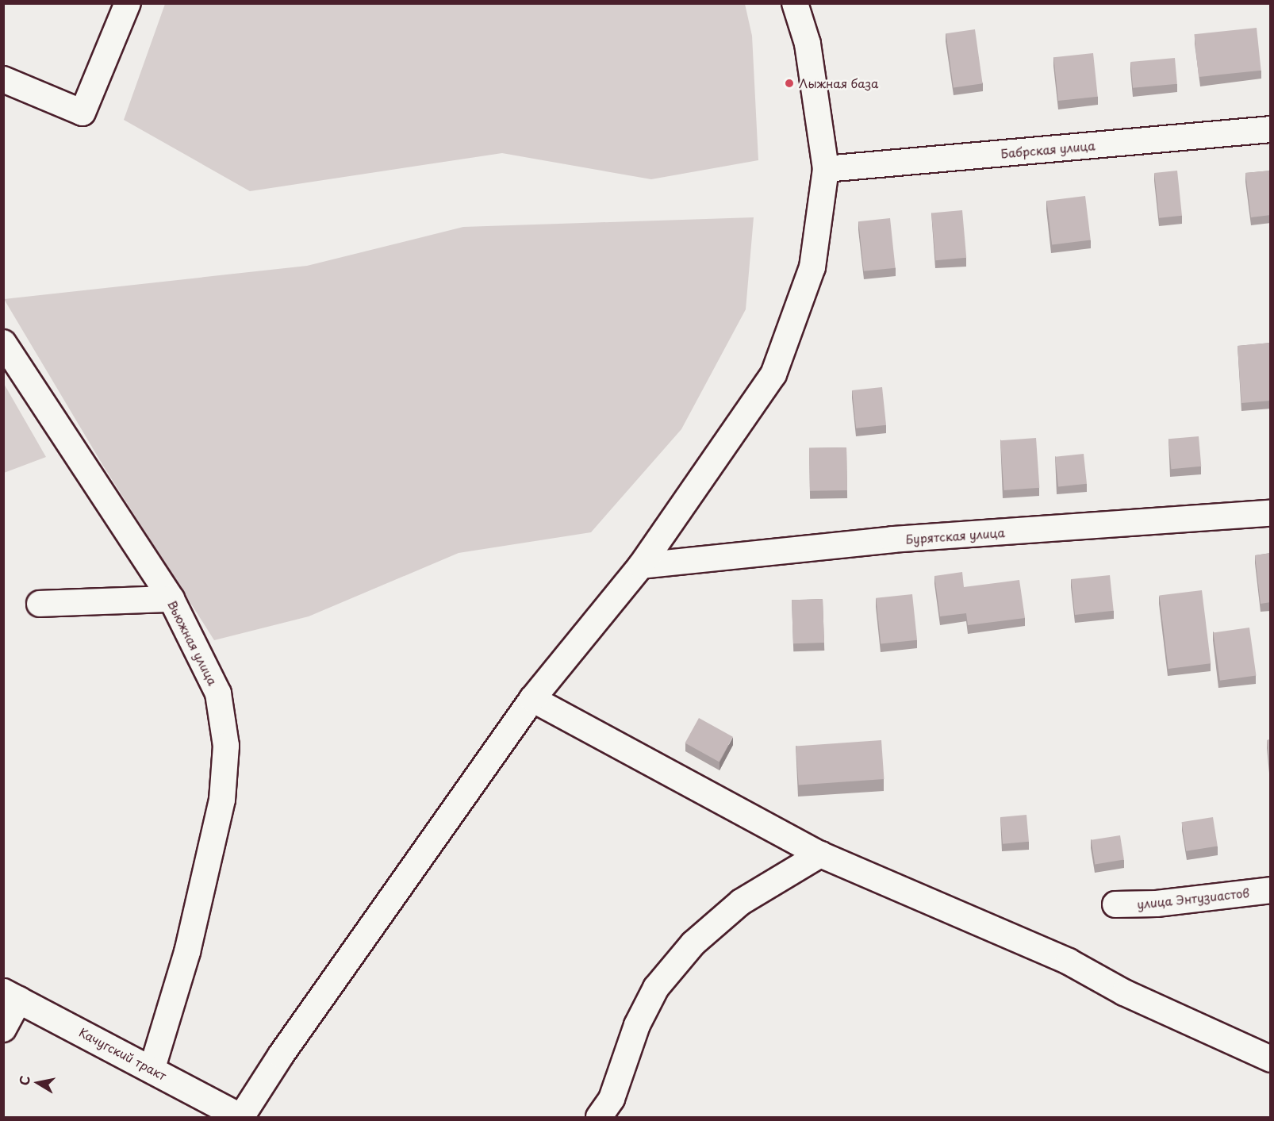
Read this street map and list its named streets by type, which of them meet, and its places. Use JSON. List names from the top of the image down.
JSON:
{
  "streets": {
    "main road": ["Качугский тракт"],
    "street": [
      "Бабрская улица",
      "Бурятская улица",
      "Вьюжная улица",
      "улица Энтузиастов"
    ]
  },
  "crossings": [
    ["Вьюжная улица", "Качугский тракт"]
  ],
  "places": ["Лыжная база"],
  "north": "left"
}
